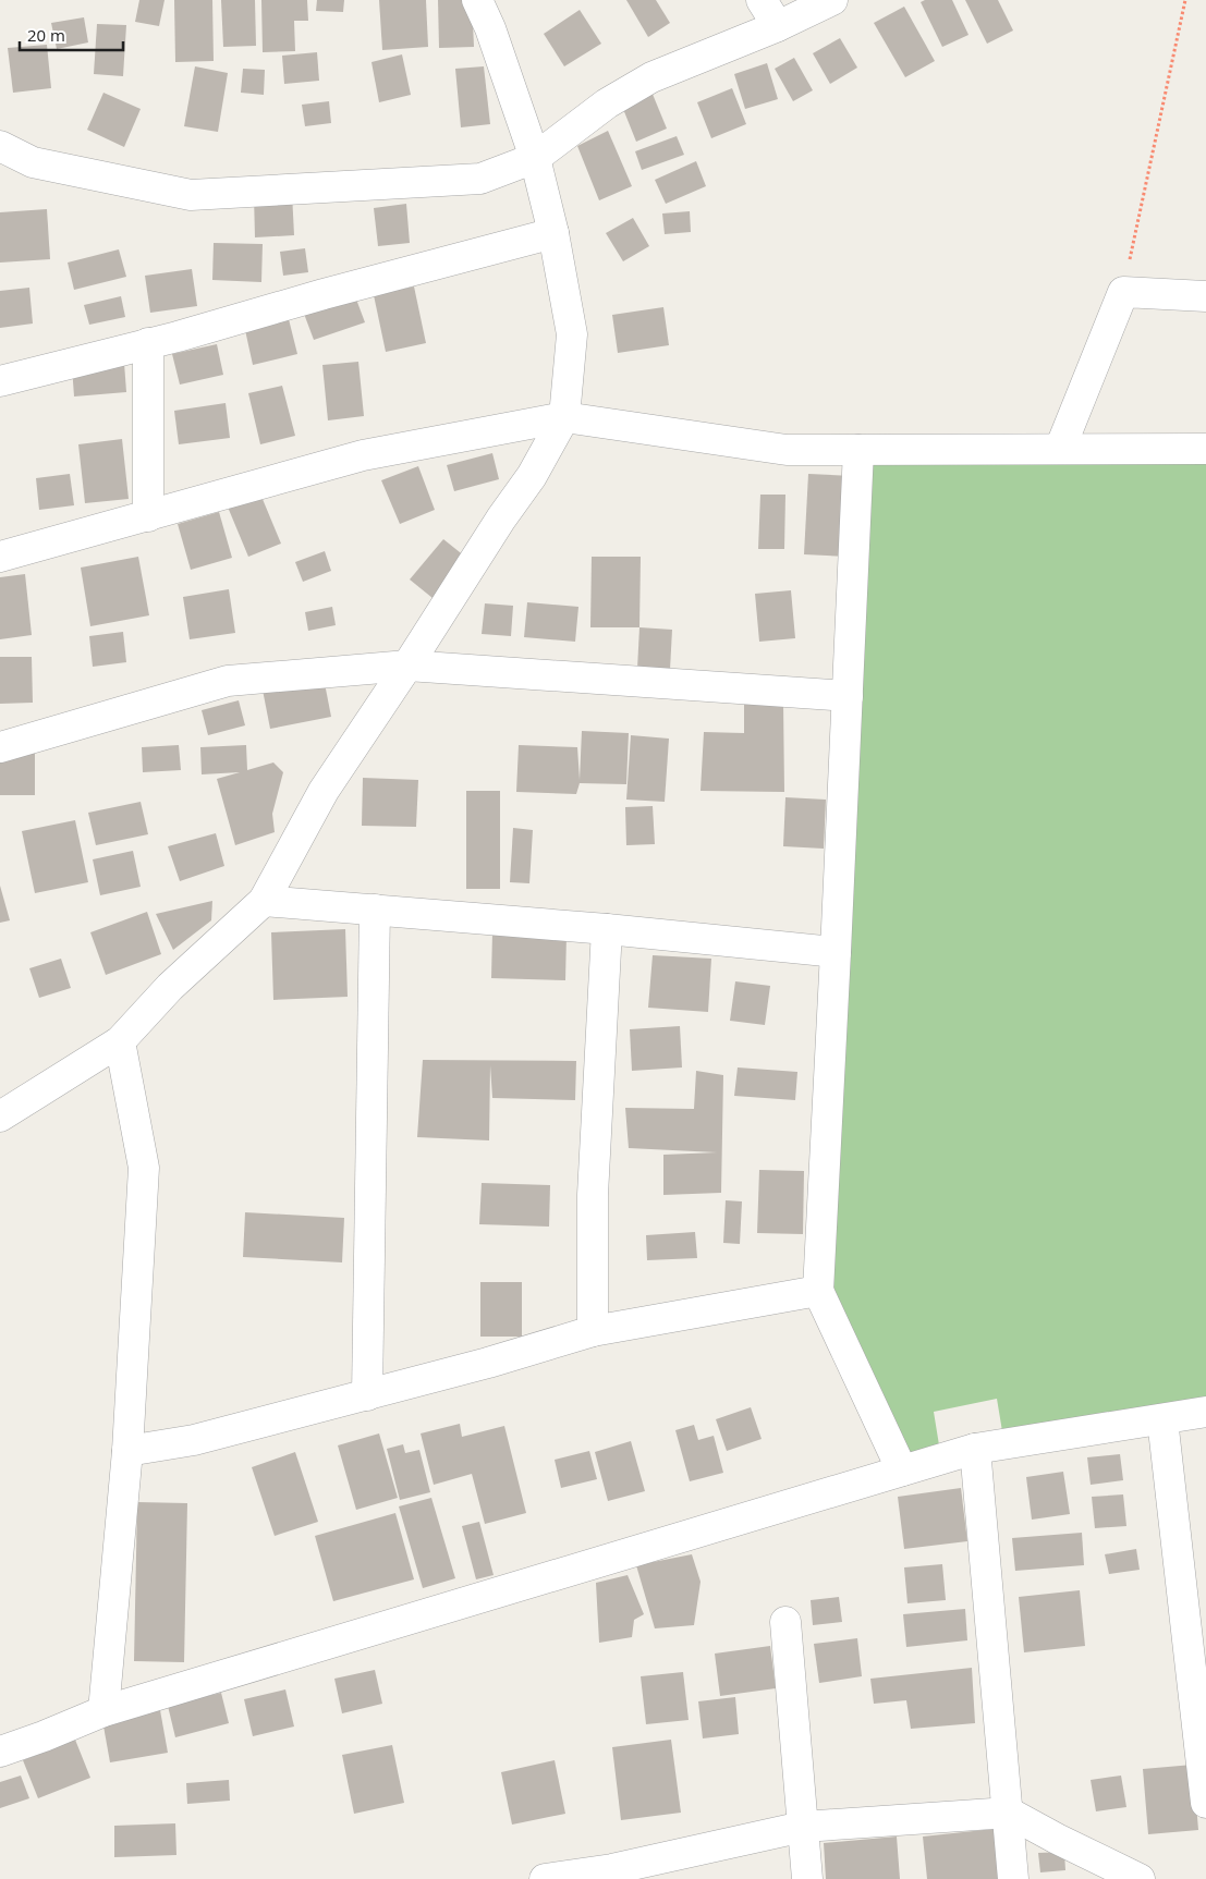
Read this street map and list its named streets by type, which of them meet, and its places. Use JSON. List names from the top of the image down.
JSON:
{
  "scale_bar": "20 m"
}
